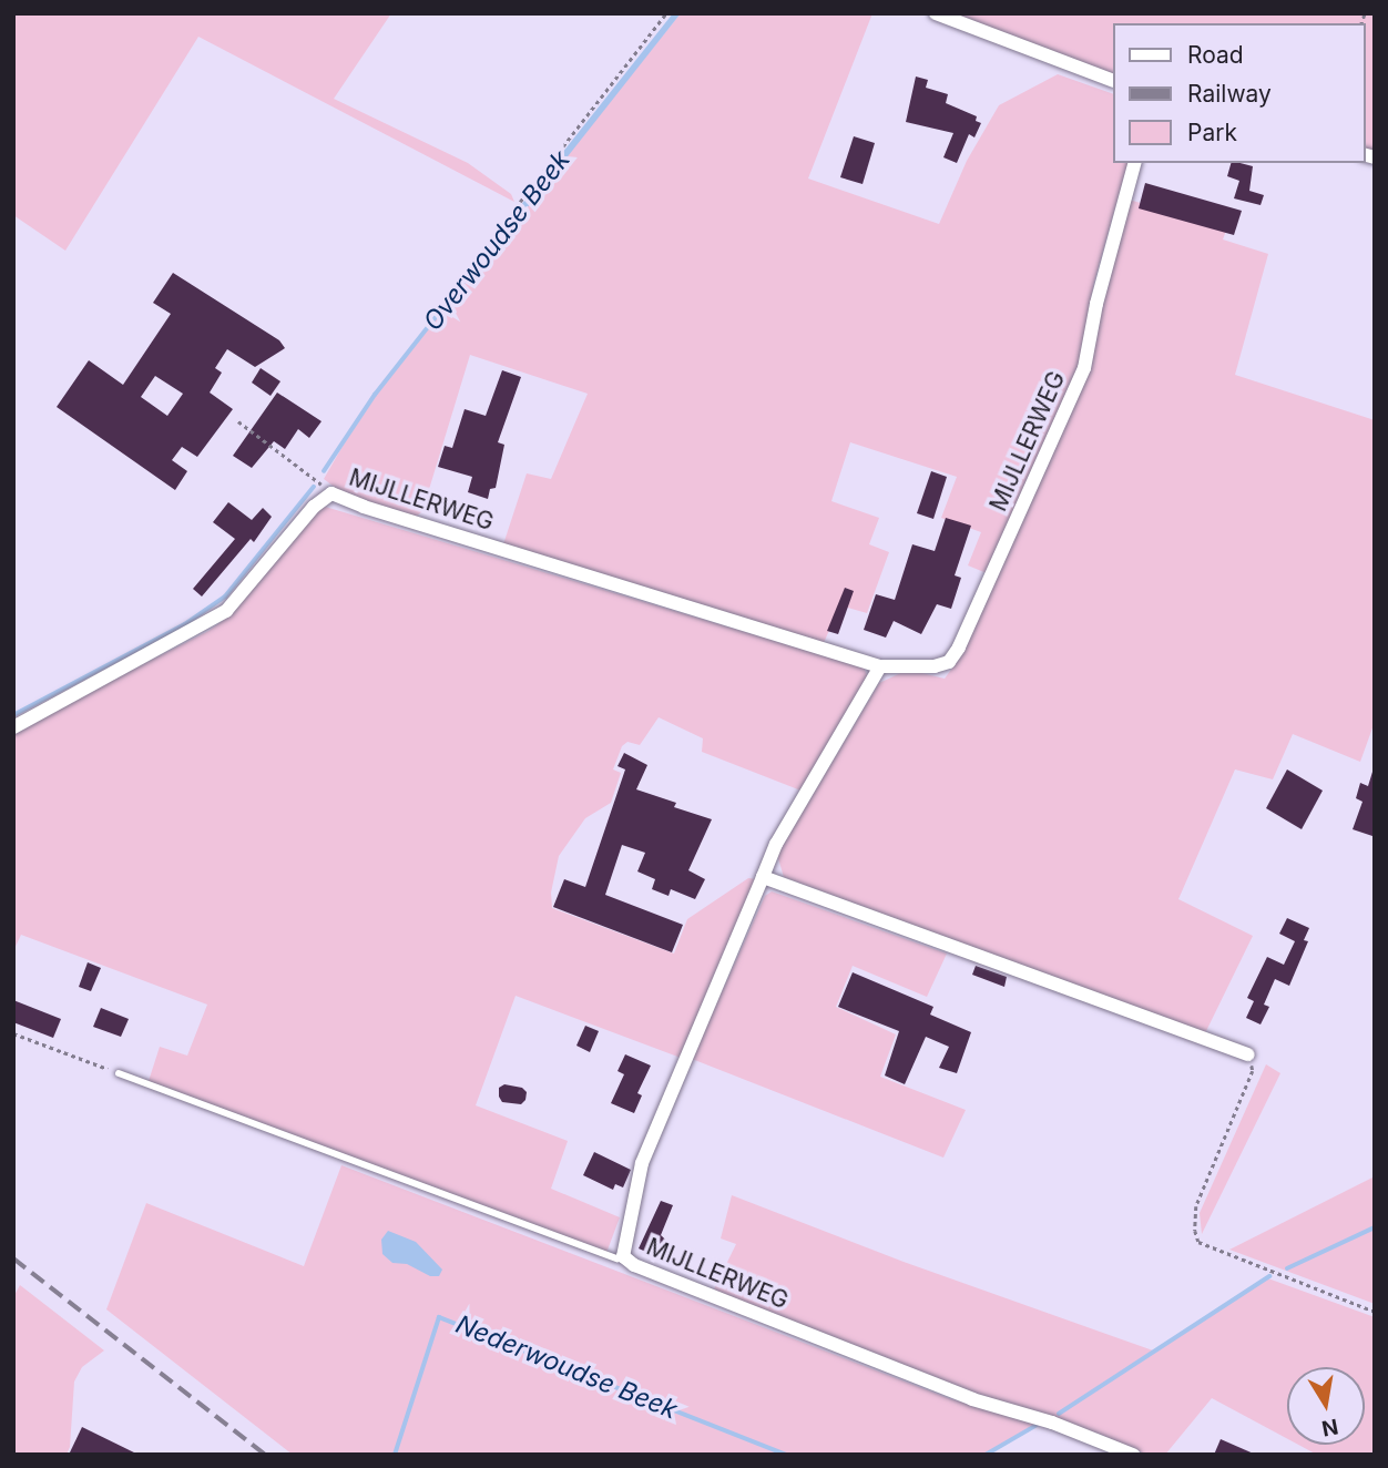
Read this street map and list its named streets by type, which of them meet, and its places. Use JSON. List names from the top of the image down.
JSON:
{
  "streets": {
    "street": ["MIJLLERWEG"]
  },
  "water": ["Overwoudse Beek", "Nederwoudse Beek"],
  "legend": ["Road", "Railway", "Park"],
  "north": "bottom"
}
